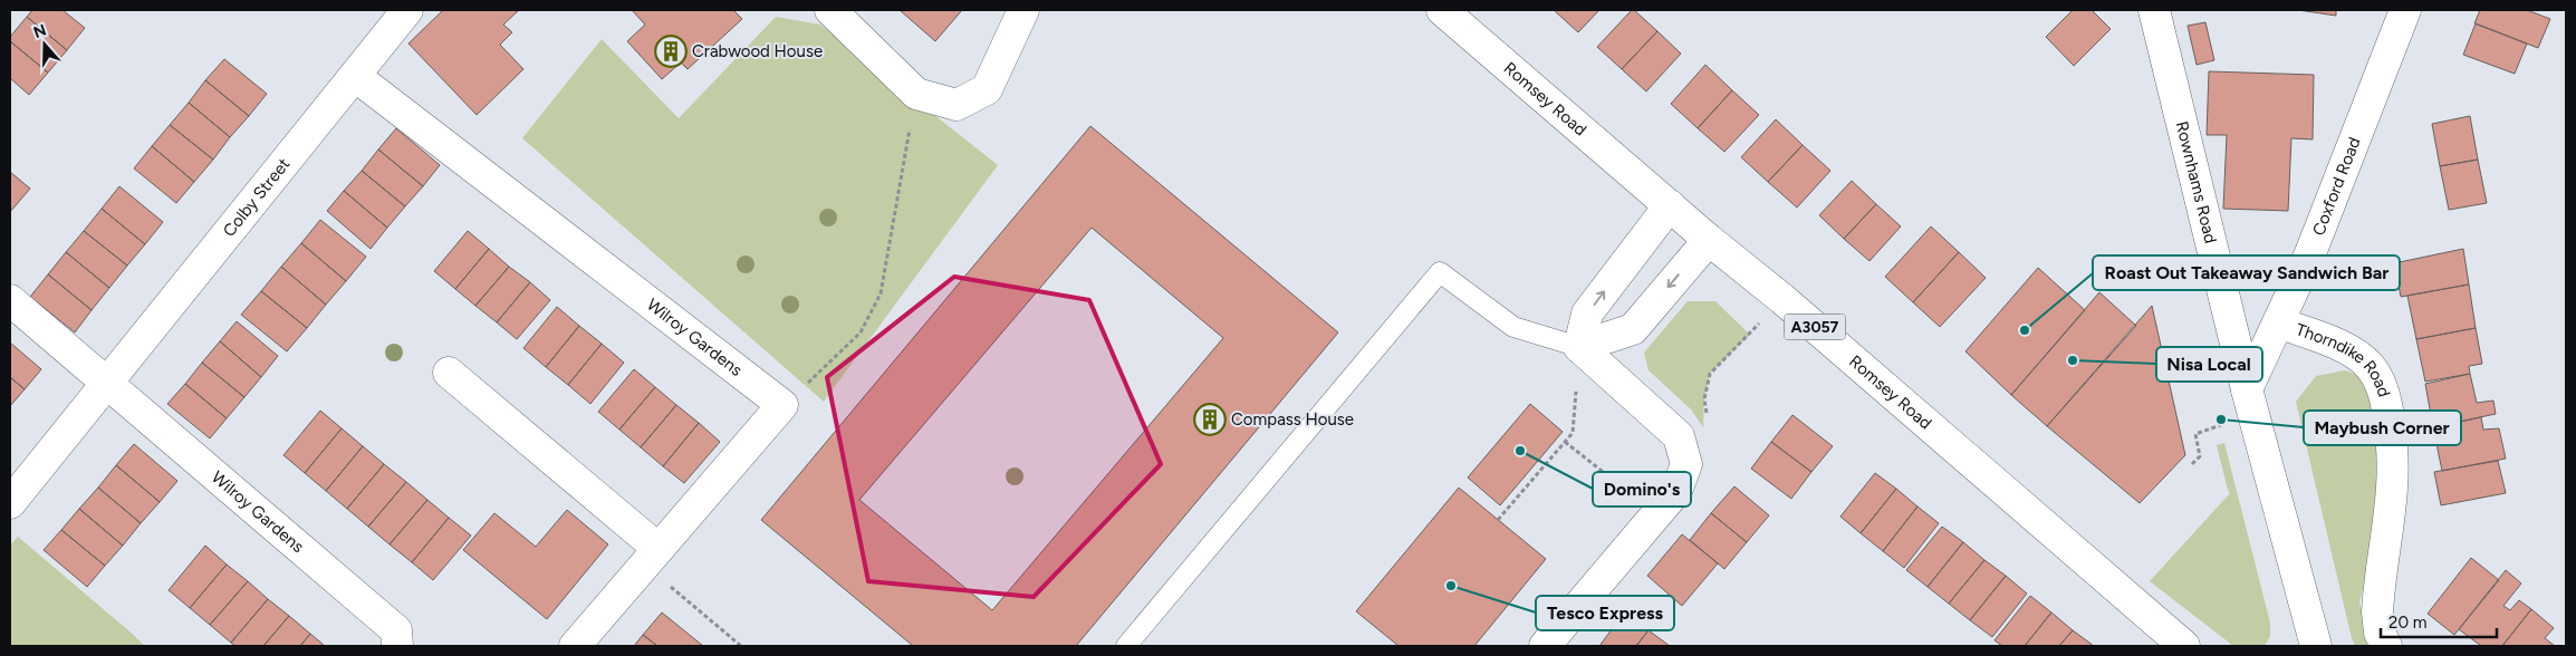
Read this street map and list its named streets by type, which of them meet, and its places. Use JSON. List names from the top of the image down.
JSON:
{
  "streets": {
    "street": [
      "Romsey Road",
      "Rownhams Road",
      "Coxford Road",
      "Colby Street",
      "A3057",
      "Wilroy Gardens",
      "Thorndike Road"
    ]
  },
  "crossings": [
    ["Rownhams Road", "Coxford Road"],
    ["Coxford Road", "Thorndike Road"],
    ["Colby Street", "Wilroy Gardens"]
  ],
  "places": {
    "building": ["Crabwood House", "Compass House"],
    "other": [
      "Roast Out Takeaway Sandwich Bar",
      "Nisa Local",
      "Maybush Corner",
      "Domino's",
      "Tesco Express"
    ]
  },
  "scale_bar": "20 m",
  "north": "top"
}
